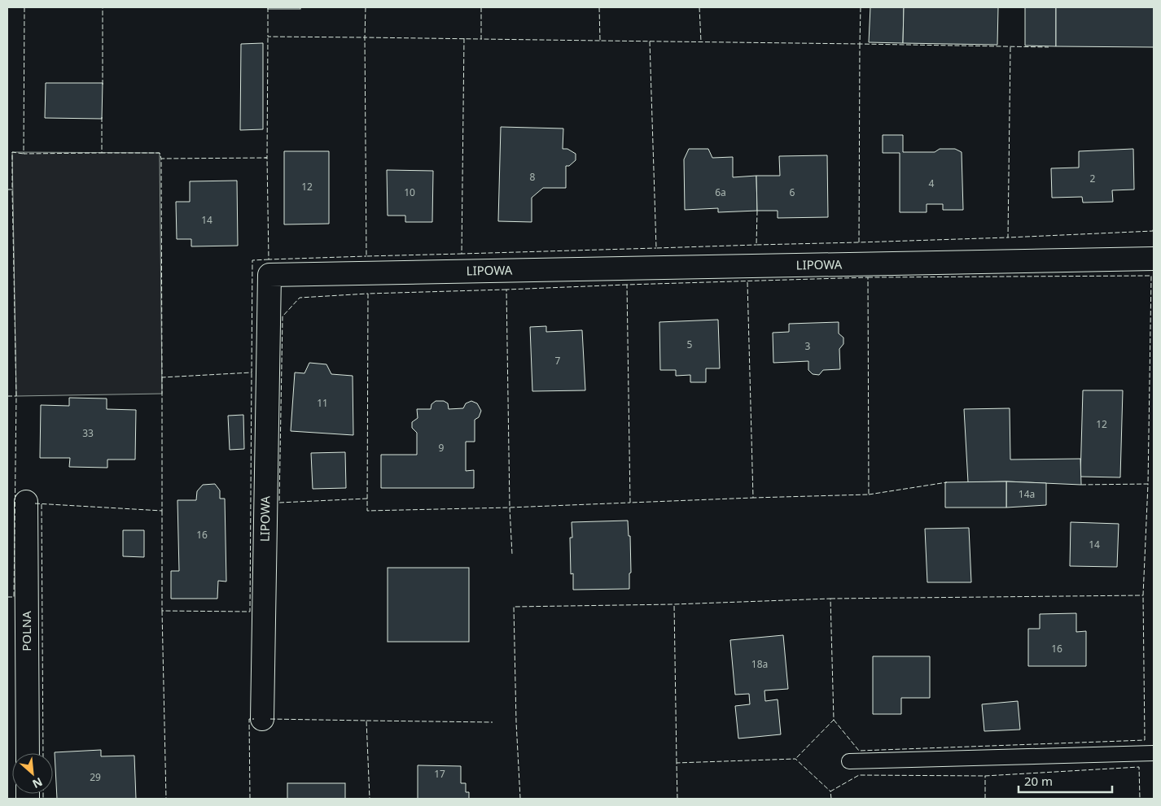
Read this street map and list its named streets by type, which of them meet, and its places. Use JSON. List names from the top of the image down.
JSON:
{
  "streets": {
    "street": ["LIPOWA", "POLNA"]
  },
  "house_numbers": [
    "8",
    "2",
    "4",
    "12",
    "10",
    "6a",
    "6",
    "14",
    "5",
    "3",
    "7",
    "11",
    "12",
    "33",
    "9",
    "14a",
    "16",
    "14",
    "16",
    "18a",
    "17",
    "29"
  ],
  "scale_bar": "20 m",
  "north": "bottom right"
}
